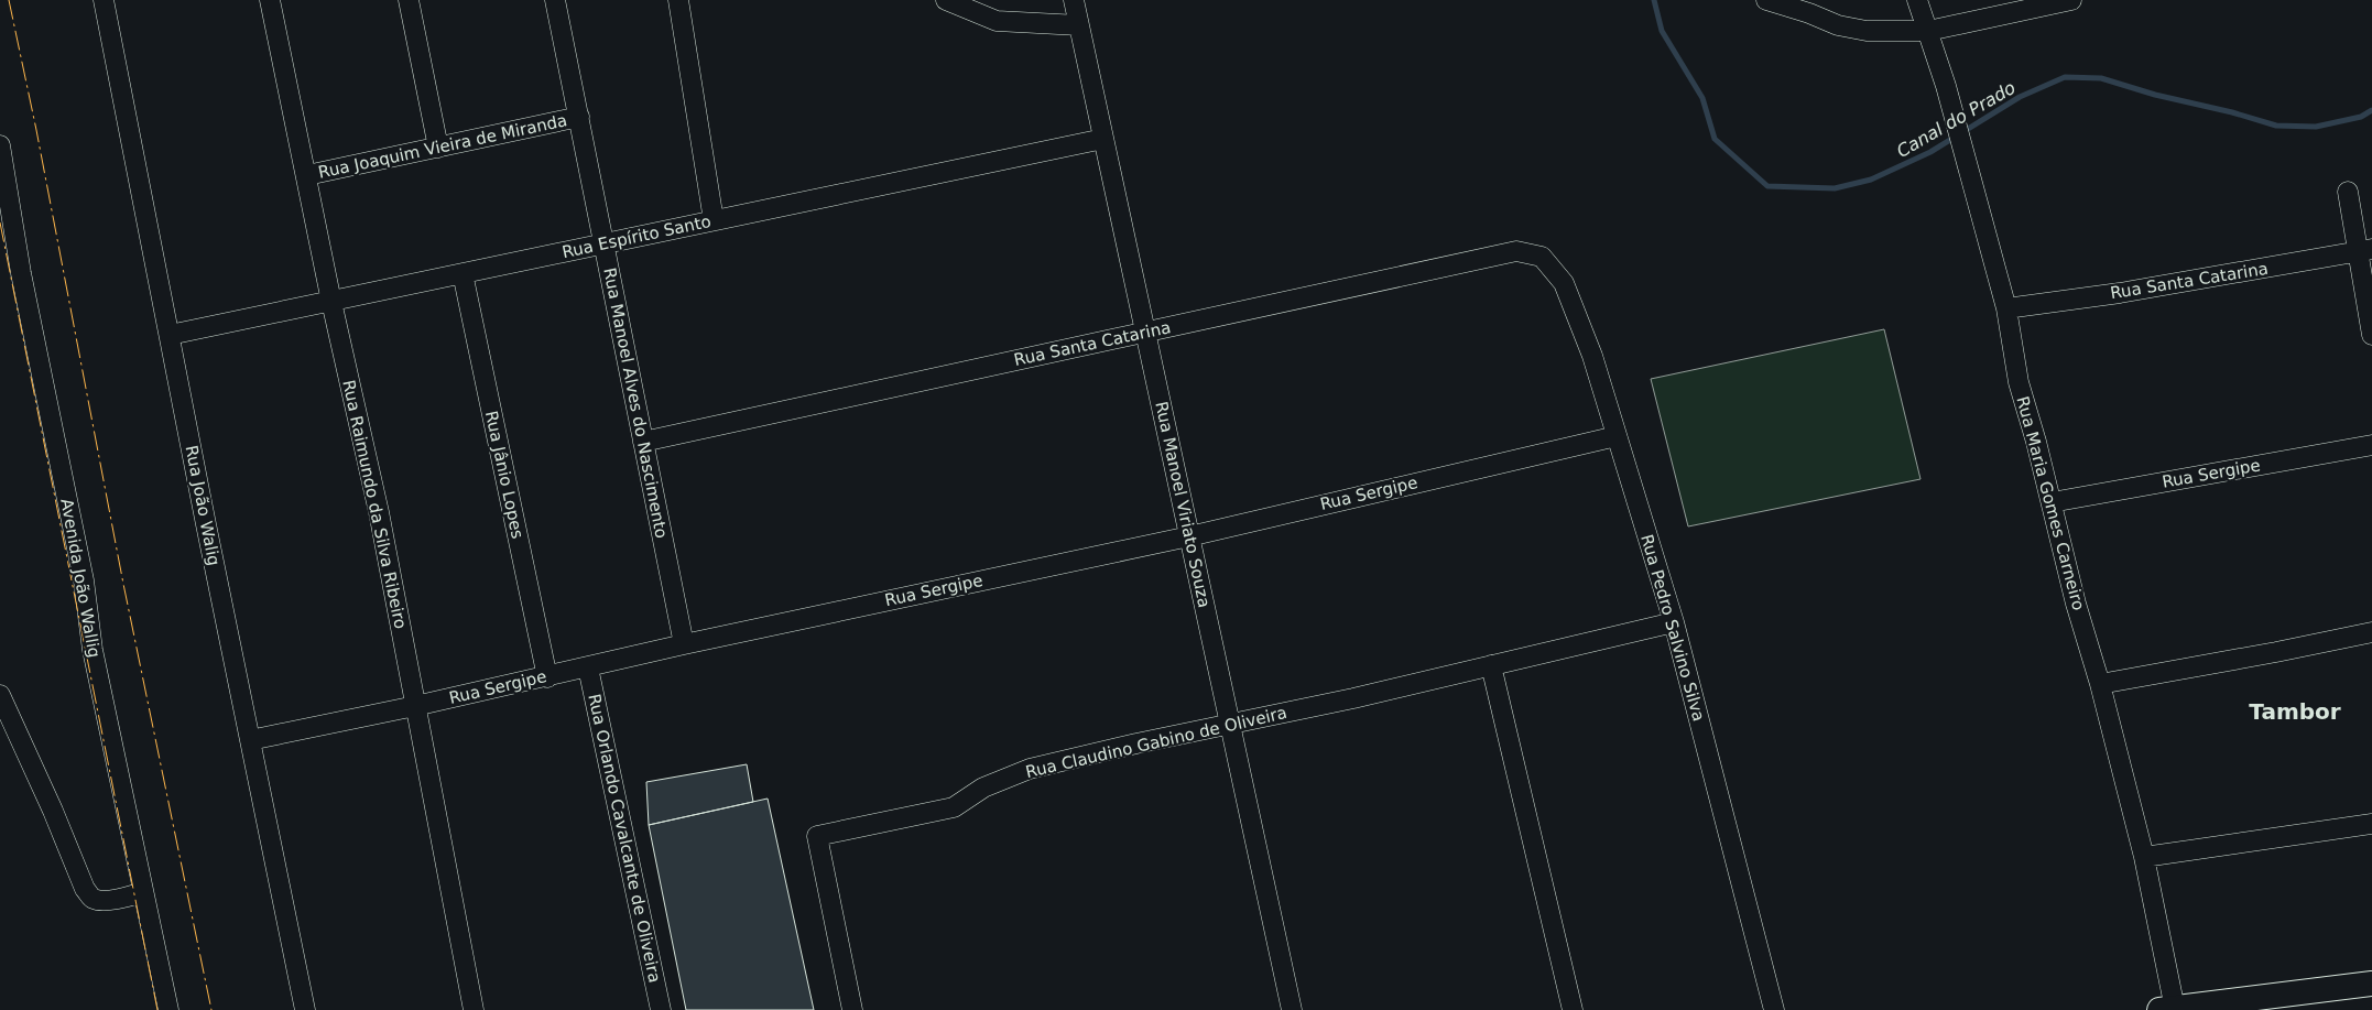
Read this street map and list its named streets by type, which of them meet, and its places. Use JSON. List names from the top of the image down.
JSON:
{
  "streets": {
    "street": [
      "Rua Joaquim Vieira de Miranda",
      "Rua Espírito Santo",
      "Rua Santa Catarina",
      "Rua Manoel Alves do Nascimento",
      "Rua Sergipe",
      "Rua Jânio Lopes",
      "Rua Maria Gomes Carneiro",
      "Rua Raimundo da Silva Ribeiro",
      "Rua Manoel Viriato Souza",
      "Rua João Walig",
      "Avenida João Wallig",
      "Rua Pedro Salvino Silva",
      "Rua Claudino Gabino de Oliveira",
      "Rua Orlando Cavalcante de Oliveira"
    ]
  },
  "crossings": [
    ["Rua Joaquim Vieira de Miranda", "Rua Manoel Alves do Nascimento"],
    ["Rua Joaquim Vieira de Miranda", "Rua Raimundo da Silva Ribeiro"],
    ["Rua Espírito Santo", "Rua Manoel Alves do Nascimento"],
    ["Rua Espírito Santo", "Rua Jânio Lopes"],
    ["Rua Espírito Santo", "Rua Raimundo da Silva Ribeiro"],
    ["Rua Espírito Santo", "Rua Manoel Viriato Souza"],
    ["Rua Espírito Santo", "Rua João Walig"],
    ["Rua Santa Catarina", "Rua Manoel Alves do Nascimento"],
    ["Rua Santa Catarina", "Rua Maria Gomes Carneiro"],
    ["Rua Santa Catarina", "Rua Manoel Viriato Souza"],
    ["Rua Santa Catarina", "Rua Pedro Salvino Silva"],
    ["Rua Manoel Alves do Nascimento", "Rua Sergipe"],
    ["Rua Sergipe", "Rua Jânio Lopes"],
    ["Rua Sergipe", "Rua Maria Gomes Carneiro"],
    ["Rua Sergipe", "Rua Raimundo da Silva Ribeiro"],
    ["Rua Sergipe", "Rua Manoel Viriato Souza"],
    ["Rua Sergipe", "Rua João Walig"],
    ["Rua Sergipe", "Rua Pedro Salvino Silva"],
    ["Rua Sergipe", "Rua Orlando Cavalcante de Oliveira"],
    ["Rua Manoel Viriato Souza", "Rua Claudino Gabino de Oliveira"],
    ["Rua Pedro Salvino Silva", "Rua Claudino Gabino de Oliveira"]
  ],
  "districts": ["Tambor"],
  "water": ["Canal do Prado"]
}
